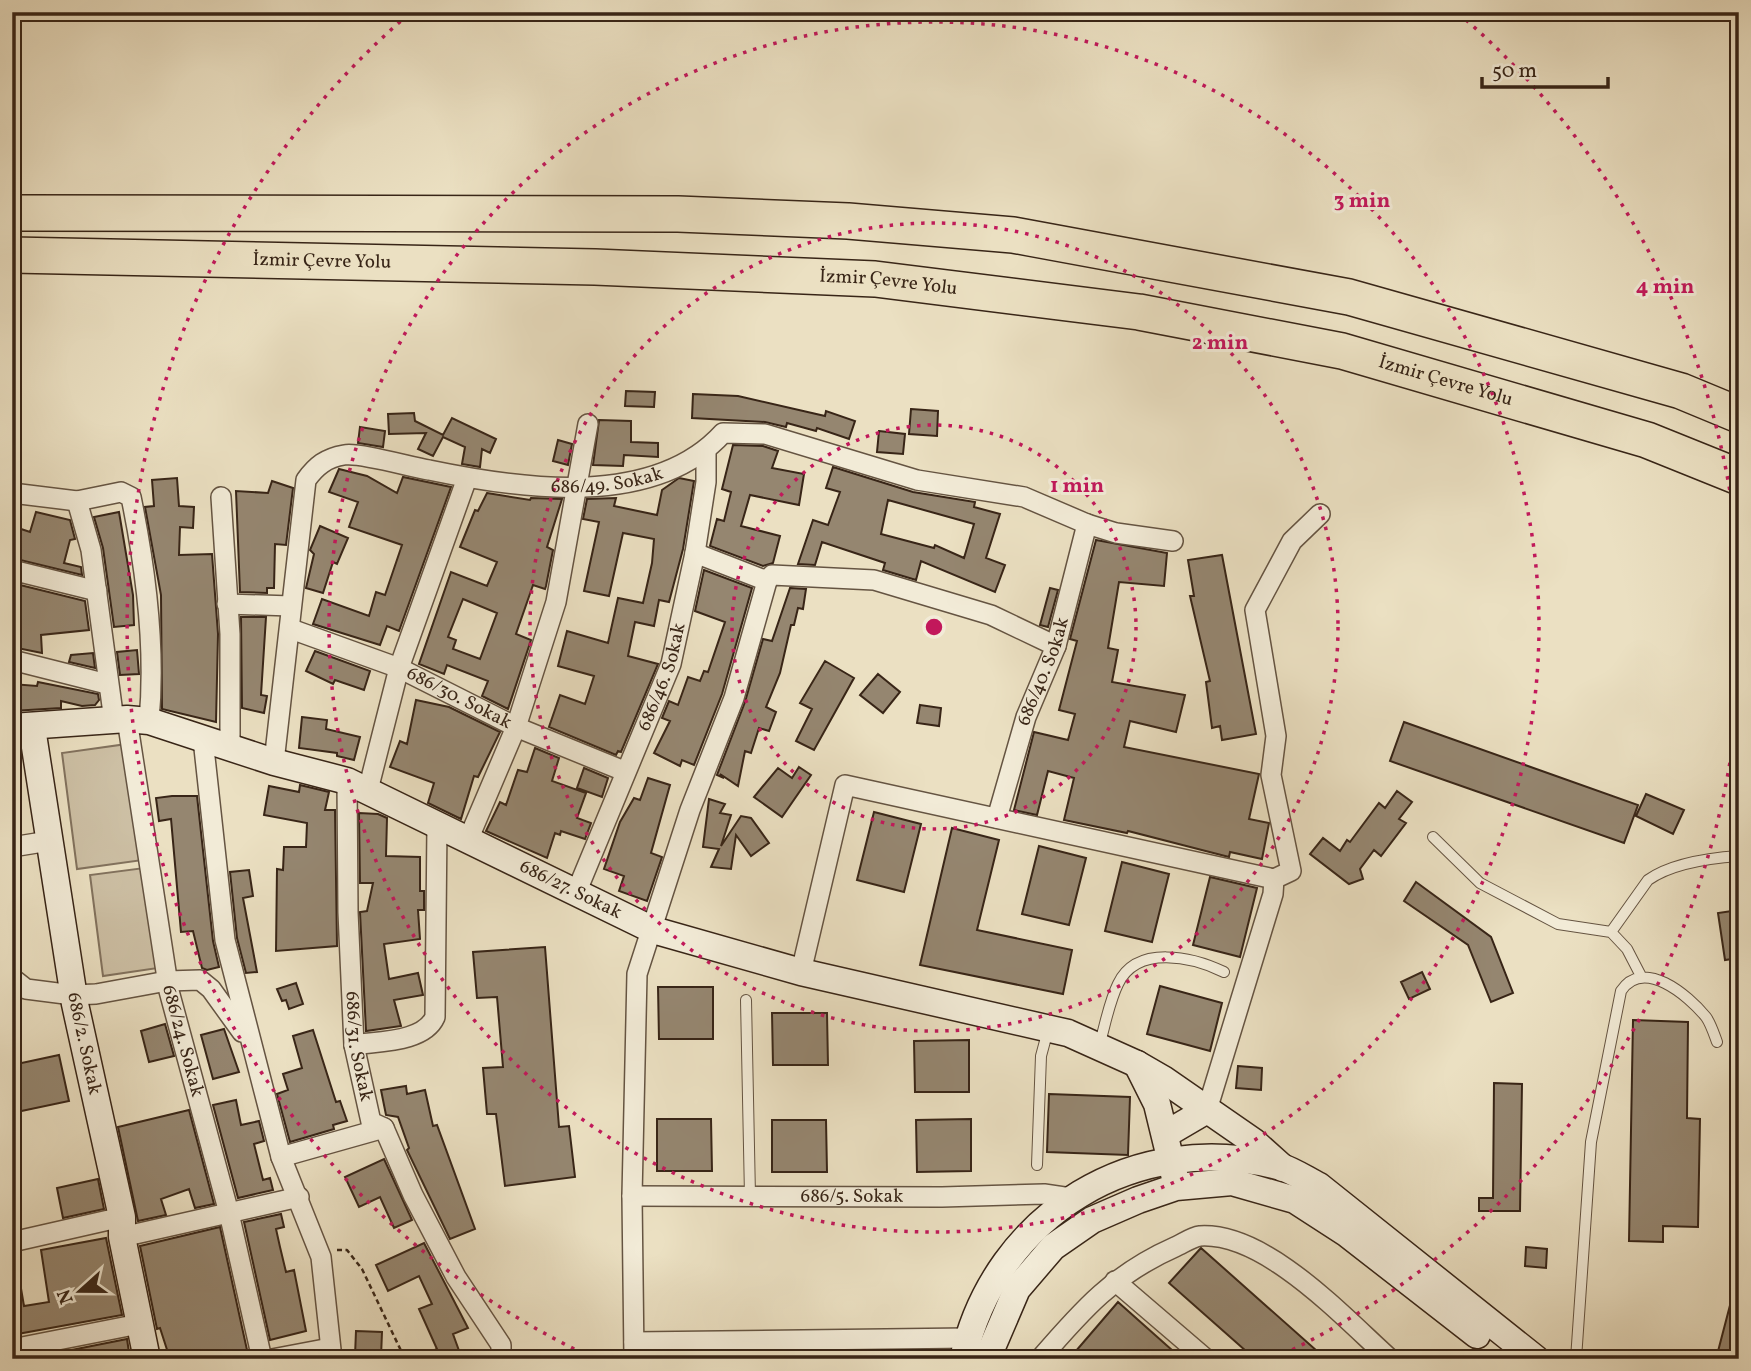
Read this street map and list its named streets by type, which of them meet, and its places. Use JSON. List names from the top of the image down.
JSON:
{
  "streets": {
    "highway": ["İzmir Çevre Yolu"],
    "street": [
      "686/49. Sokak",
      "686/40. Sokak",
      "686/46. Sokak",
      "686/30. Sokak",
      "686/27. Sokak",
      "686/24. Sokak",
      "686/2. Sokak",
      "686/31. Sokak",
      "686/5. Sokak"
    ]
  },
  "crossings": [
    ["686/49. Sokak", "686/40. Sokak"],
    ["686/49. Sokak", "686/46. Sokak"],
    ["686/49. Sokak", "686/30. Sokak"],
    ["686/49. Sokak", "686/27. Sokak"],
    ["686/49. Sokak", "686/31. Sokak"],
    ["686/46. Sokak", "686/30. Sokak"],
    ["686/46. Sokak", "686/27. Sokak"],
    ["686/30. Sokak", "686/31. Sokak"],
    ["686/27. Sokak", "686/24. Sokak"],
    ["686/27. Sokak", "686/2. Sokak"],
    ["686/27. Sokak", "686/31. Sokak"]
  ],
  "scale_bar": "50 m",
  "north": "left",
  "rings": [
    "3 min",
    "4 min",
    "2 min",
    "1 min"
  ]
}
